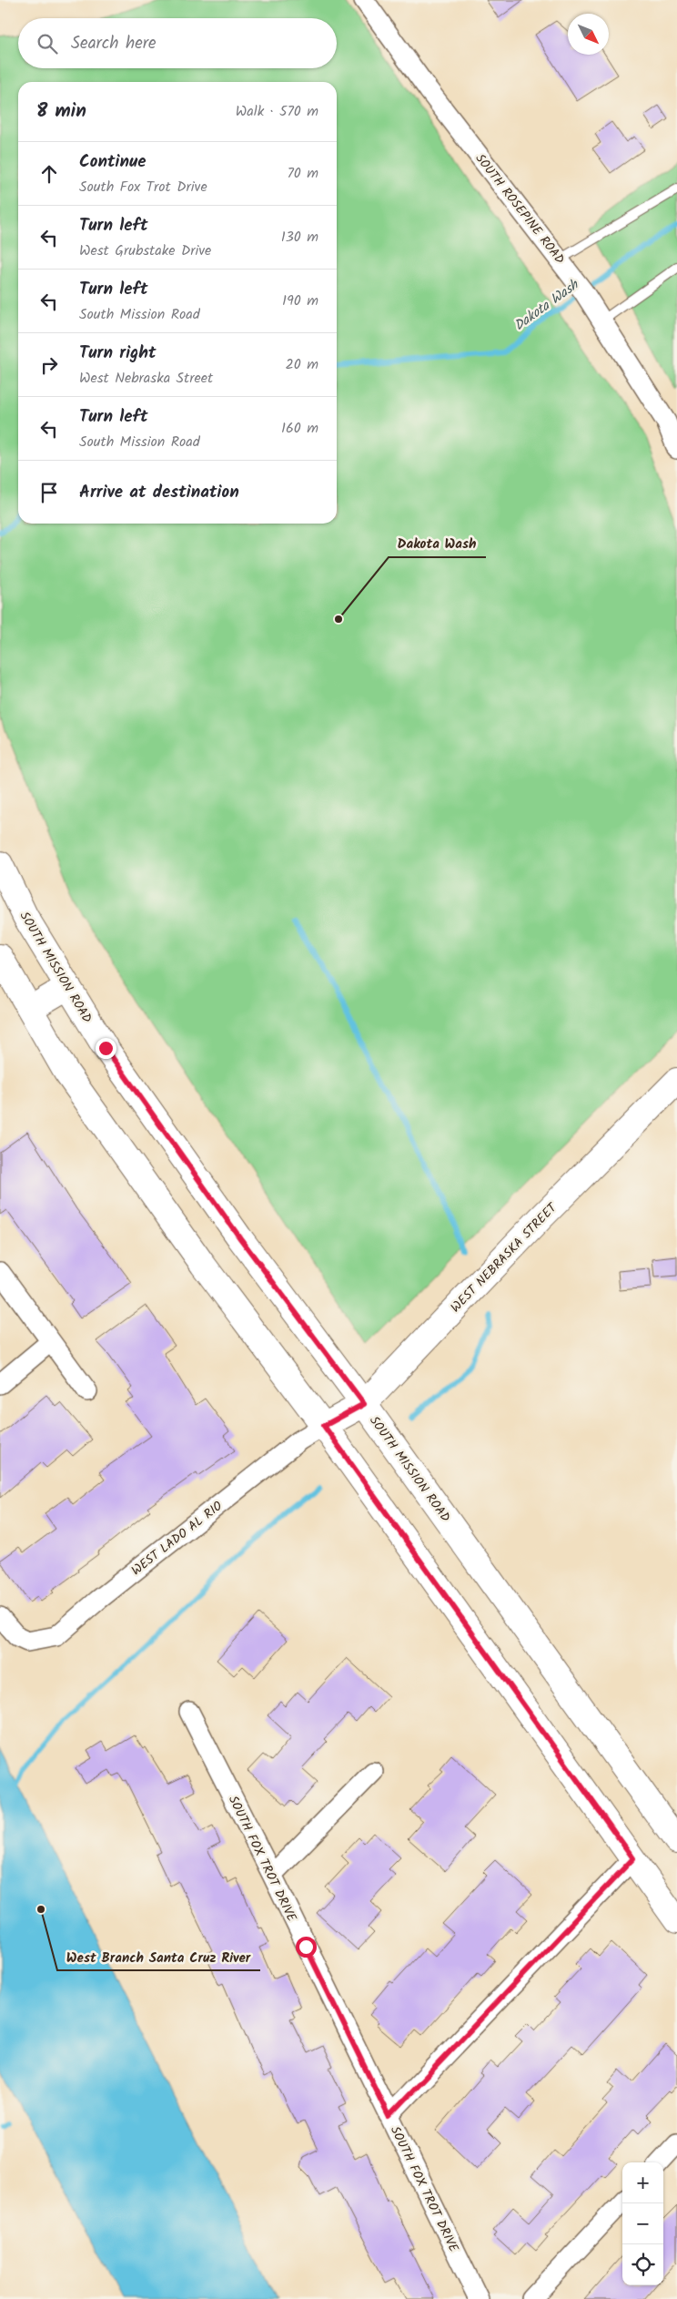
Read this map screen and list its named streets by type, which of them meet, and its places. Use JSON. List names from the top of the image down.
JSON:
{
  "streets": {
    "main road": ["SOUTH MISSION ROAD", "WEST NEBRASKA STREET"],
    "street": ["SOUTH ROSEPINE ROAD", "WEST LADO AL RIO", "SOUTH FOX TROT DRIVE"]
  },
  "crossings": [
    ["SOUTH MISSION ROAD", "WEST NEBRASKA STREET"],
    ["WEST NEBRASKA STREET", "WEST LADO AL RIO"]
  ],
  "water": ["Dakota Wash"],
  "places": ["Dakota Wash", "West Branch Santa Cruz River"],
  "north": "bottom right",
  "page": {
    "search": "Search here",
    "heading": ["8 min", "Walk · 570 m"],
    "list": [
      ["Continue", "South Fox Trot Drive", "70 m"],
      ["Turn left", "West Grubstake Drive", "130 m"],
      ["Turn left", "South Mission Road", "190 m"],
      ["Turn right", "West Nebraska Street", "20 m"],
      ["Turn left", "South Mission Road", "160 m"],
      "Arrive at destination"
    ],
    "map_buttons": ["+", "−"]
  }
}
